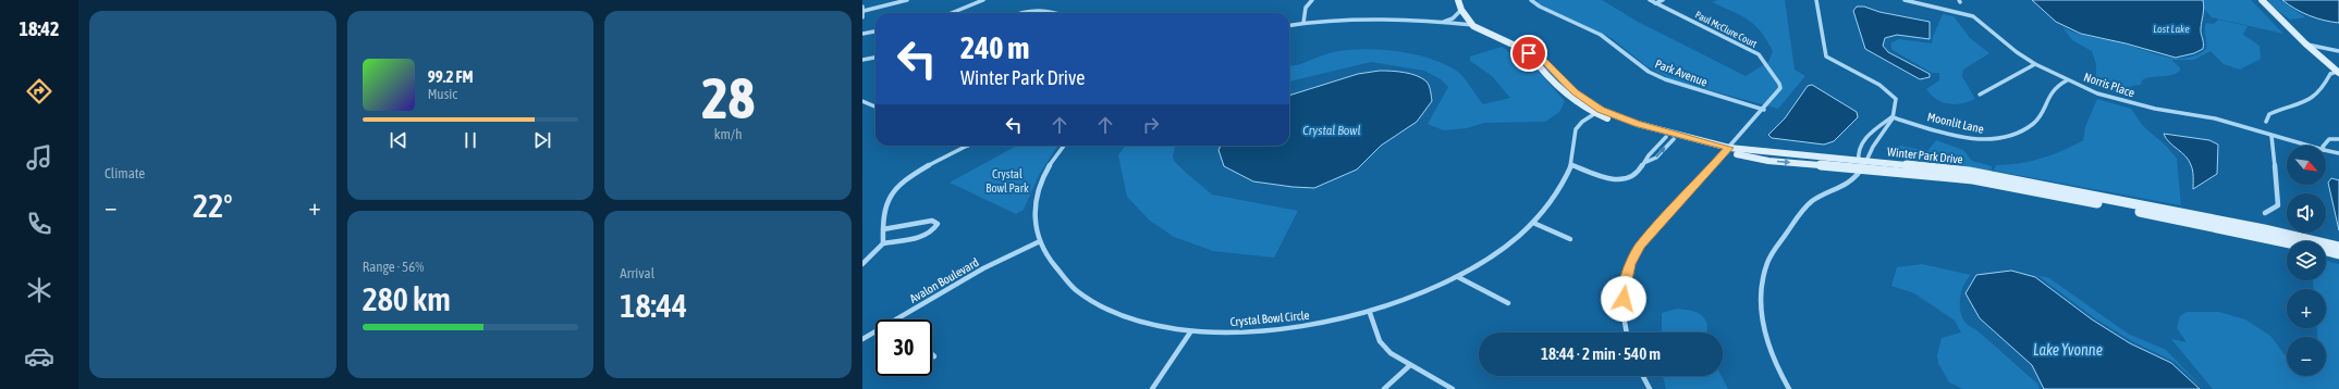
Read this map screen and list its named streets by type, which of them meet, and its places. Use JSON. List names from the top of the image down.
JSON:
{
  "streets": {
    "street": [
      "Paul McClure Court",
      "Park Avenue",
      "Norris Place",
      "Moonlit Lane",
      "Winter Park Drive",
      "Avalon Boulevard",
      "Crystal Bowl Circle"
    ]
  },
  "crossings": [
    ["Paul McClure Court", "Park Avenue"],
    ["Norris Place", "Moonlit Lane"],
    ["Winter Park Drive", "Crystal Bowl Circle"],
    ["Avalon Boulevard", "Crystal Bowl Circle"]
  ],
  "water": ["Lost Lake", "Crystal Bowl", "Lake Yvonne"],
  "parks": ["Crystal Bowl Park"],
  "north": "bottom right",
  "page": {
    "tabs": "18:42",
    "tile": [
      "Climate",
      ["28", "km/h"],
      ["Range · 56%", "280 km"],
      ["Arrival", "18:44"]
    ],
    "turn": ["240 m", "Winter Park Drive"],
    "song": ["99.2 FM", "Music"],
    "map_buttons": ["+", "−"],
    "heat": ["−", "22°", "+"],
    "limit": "30",
    "trip": "18:44 · 2 min · 540 m"
  }
}
